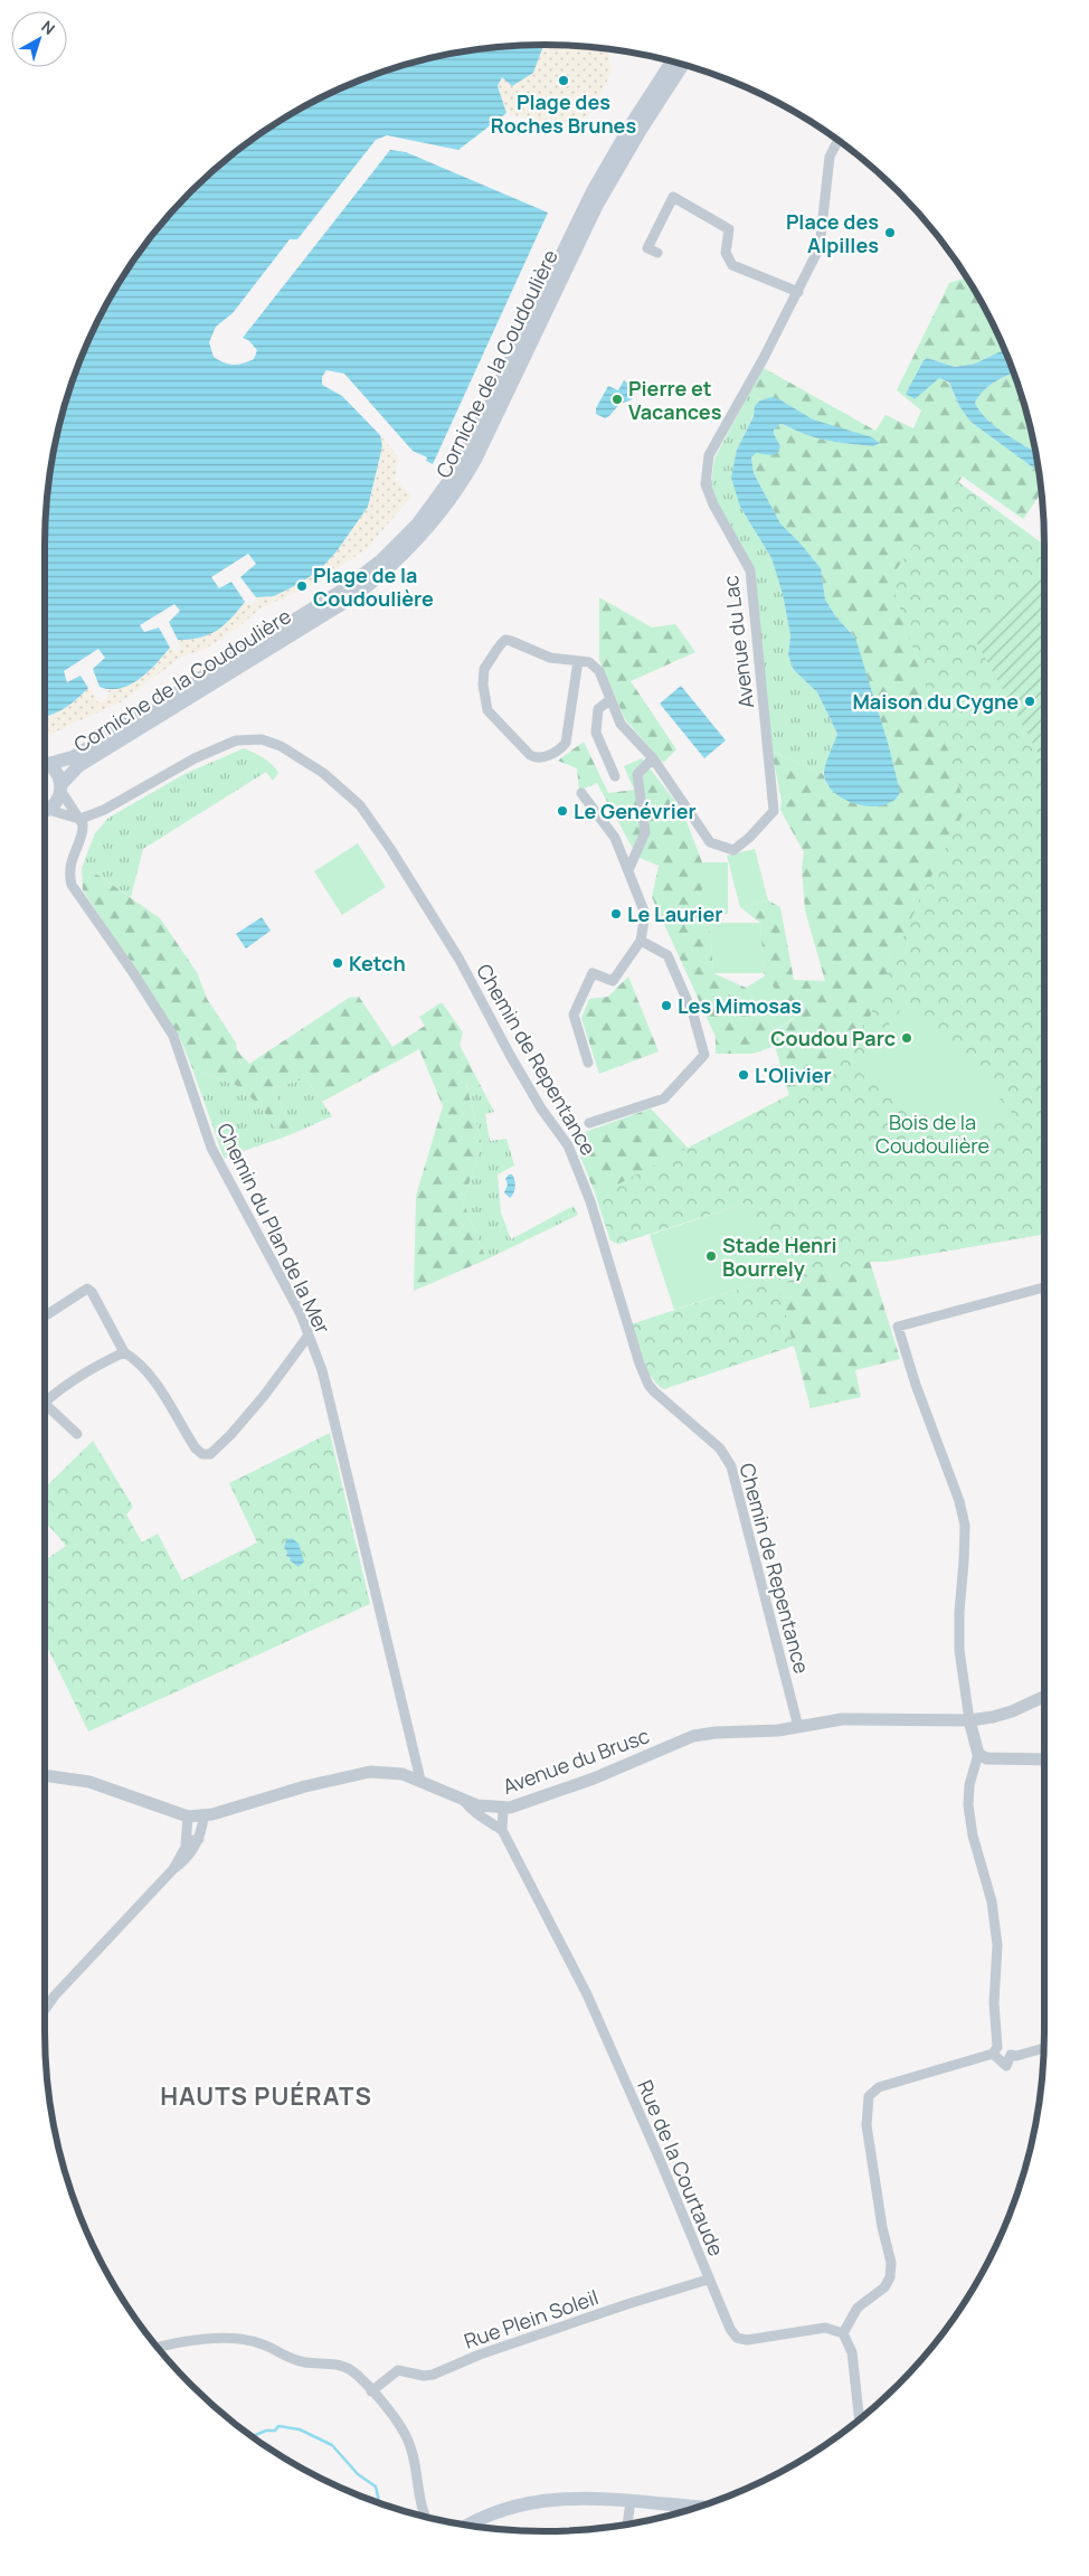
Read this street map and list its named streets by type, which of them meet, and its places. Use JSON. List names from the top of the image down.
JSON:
{
  "streets": {
    "main road": ["Corniche de la Coudoulière"],
    "street": [
      "Avenue du Lac",
      "Chemin de Repentance",
      "Chemin du Plan de la Mer",
      "Avenue du Brusc",
      "Rue de la Courtaude",
      "Rue Plein Soleil"
    ]
  },
  "crossings": [
    ["Chemin de Repentance", "Chemin du Plan de la Mer"],
    ["Chemin de Repentance", "Avenue du Brusc"],
    ["Chemin du Plan de la Mer", "Avenue du Brusc"],
    ["Avenue du Brusc", "Rue de la Courtaude"],
    ["Rue de la Courtaude", "Rue Plein Soleil"]
  ],
  "districts": ["HAUTS PUÉRATS"],
  "parks": ["Bois de la Coudoulière"],
  "places": [
    "Plage des Roches Brunes",
    "Place des Alpilles",
    "Pierre et Vacances",
    "Plage de la Coudoulière",
    "Maison du Cygne",
    "Le Genévrier",
    "Le Laurier",
    "Ketch",
    "Les Mimosas",
    "Coudou Parc",
    "L'Olivier",
    "Stade Henri Bourrely"
  ],
  "north": "top right"
}
